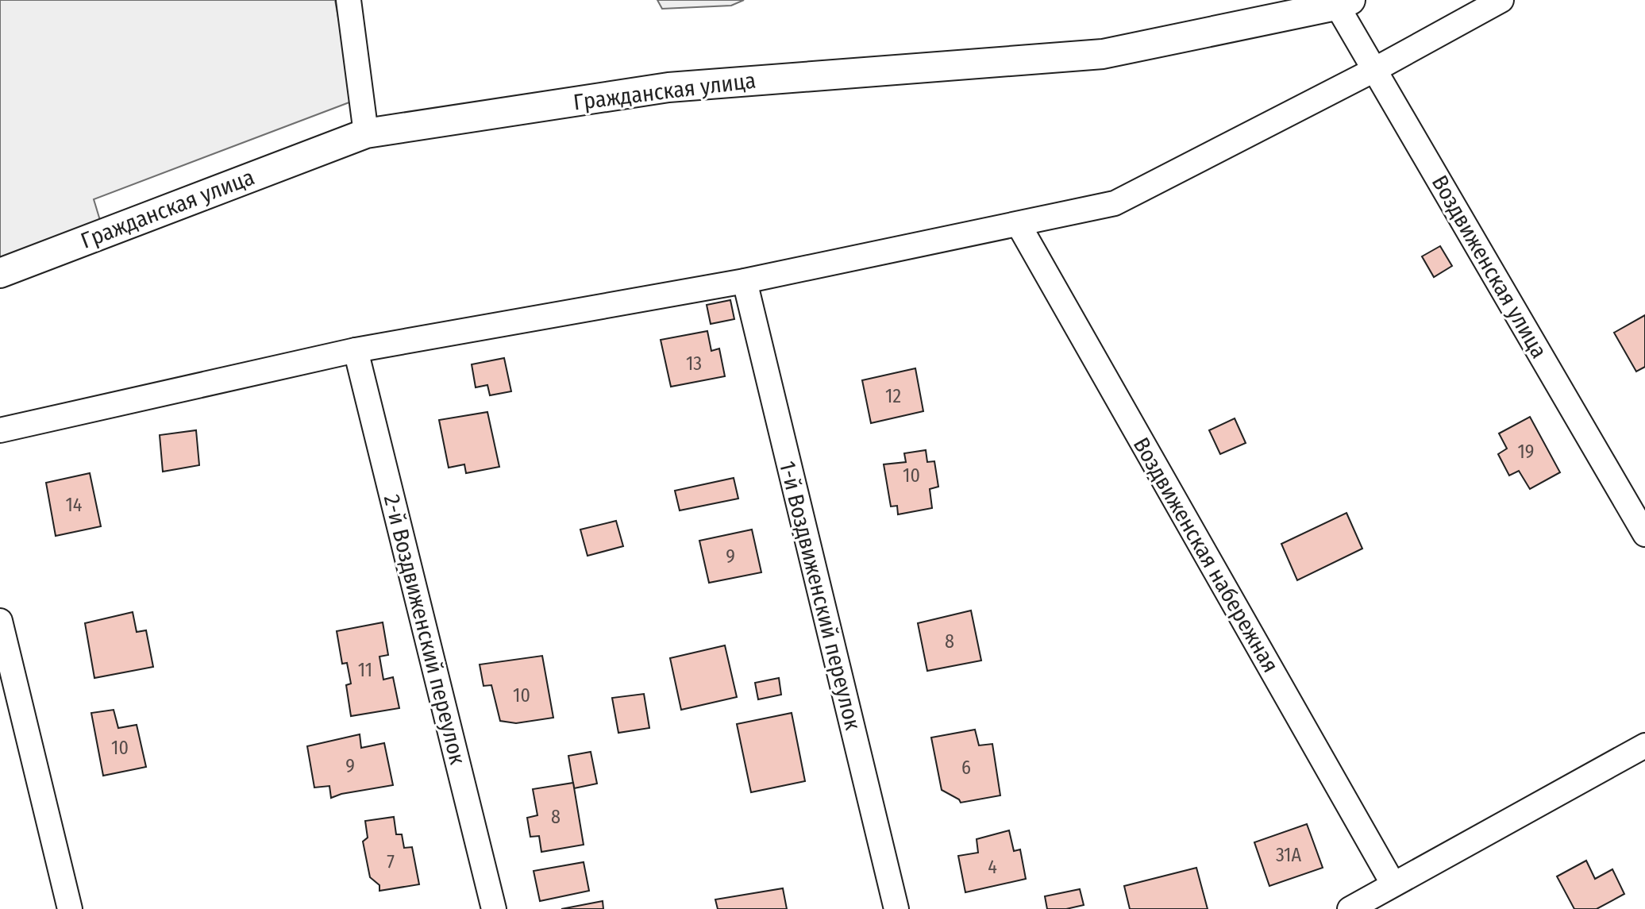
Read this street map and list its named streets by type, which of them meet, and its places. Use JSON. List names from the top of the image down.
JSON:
{
  "streets": {
    "street": [
      "Гражданская улица",
      "Воздвиженская улица",
      "Воздвиженская набережная",
      "1-й Воздвиженский переулок",
      "2-й Воздвиженский переулок"
    ]
  },
  "crossings": [
    ["Гражданская улица", "Воздвиженская улица"]
  ],
  "house_numbers": [
    "13",
    "12",
    "19",
    "10",
    "14",
    "9",
    "8",
    "11",
    "10",
    "10",
    "9",
    "6",
    "8",
    "31А",
    "7",
    "4"
  ]
}
